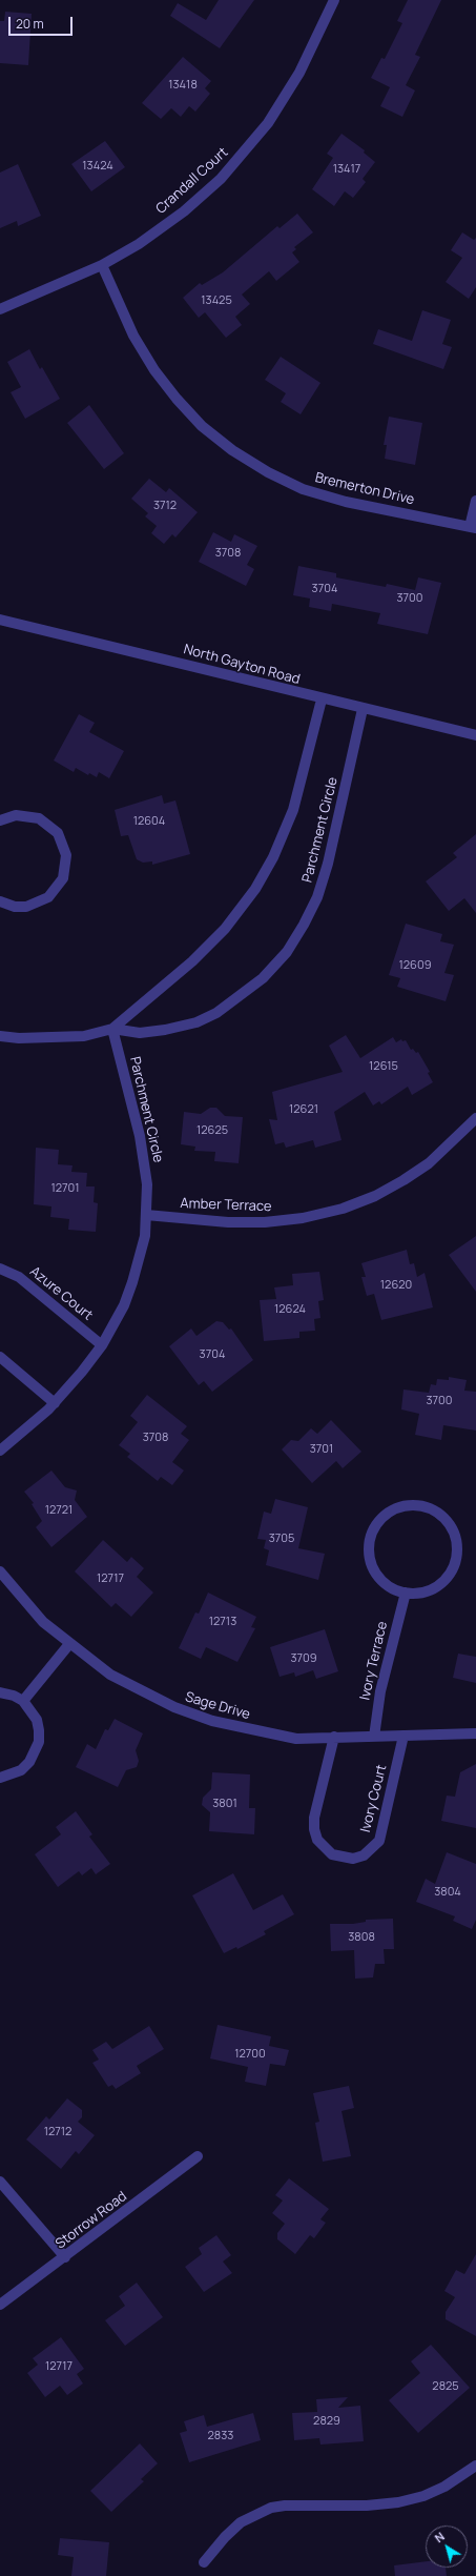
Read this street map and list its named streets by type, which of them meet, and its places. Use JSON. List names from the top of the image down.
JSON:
{
  "streets": {
    "street": [
      "Crandall Court",
      "Bremerton Drive",
      "North Gayton Road",
      "Parchment Circle",
      "Amber Terrace",
      "Azure Court",
      "Ivory Terrace",
      "Sage Drive",
      "Ivory Court",
      "Storrow Road"
    ]
  },
  "crossings": [
    ["Crandall Court", "Bremerton Drive"],
    ["North Gayton Road", "Parchment Circle"],
    ["Parchment Circle", "Amber Terrace"],
    ["Parchment Circle", "Azure Court"],
    ["Ivory Terrace", "Sage Drive"],
    ["Sage Drive", "Ivory Court"]
  ],
  "house_numbers": [
    "13418",
    "13424",
    "13417",
    "13425",
    "3712",
    "3708",
    "3704",
    "3700",
    "12604",
    "12609",
    "12615",
    "12621",
    "12625",
    "12701",
    "12620",
    "12624",
    "3704",
    "3700",
    "3708",
    "3701",
    "12721",
    "3705",
    "12717",
    "12713",
    "3709",
    "3801",
    "3804",
    "3808",
    "12700",
    "12712",
    "12717",
    "2825",
    "2829",
    "2833"
  ],
  "scale_bar": "20 m",
  "north": "top left"
}
